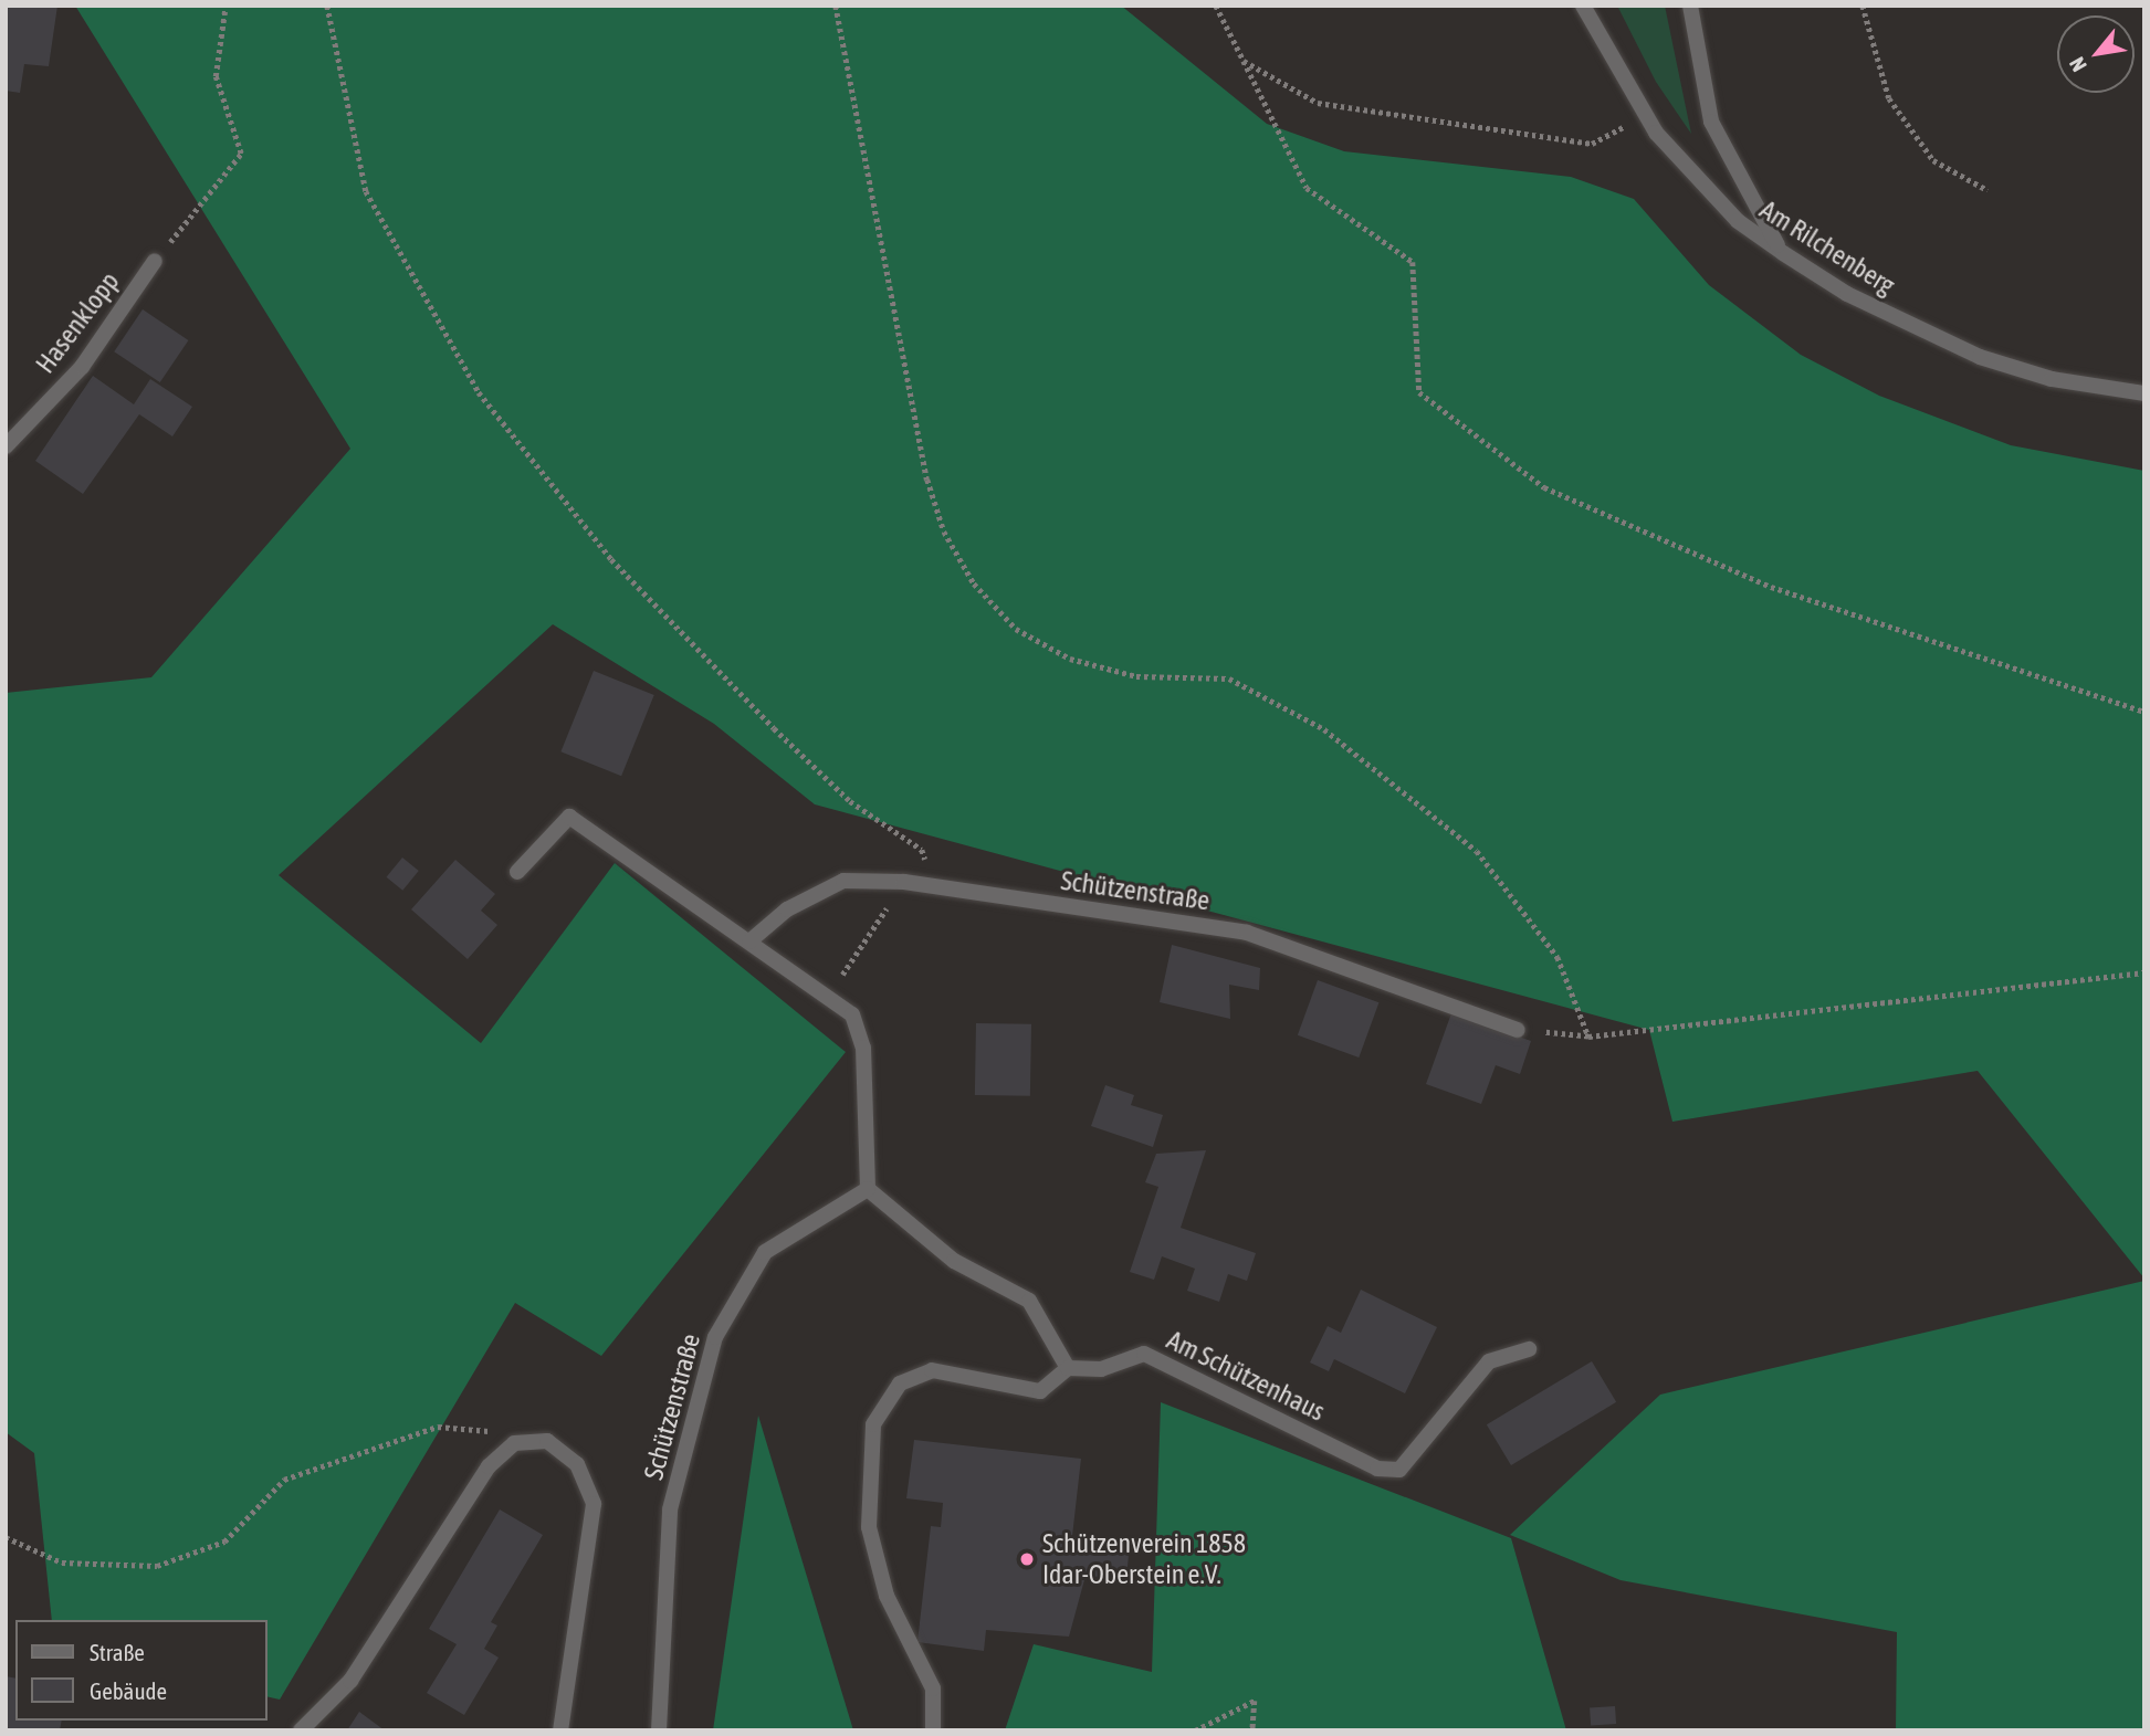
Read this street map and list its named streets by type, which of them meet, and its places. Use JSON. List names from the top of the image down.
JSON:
{
  "streets": {
    "street": [
      "Am Rilchenberg",
      "Hasenklopp",
      "Schützenstraße",
      "Am Schützenhaus"
    ]
  },
  "places": ["Schützenverein 1858 Idar-Oberstein e.V."],
  "legend": ["Straße", "Gebäude"],
  "north": "bottom left"
}
